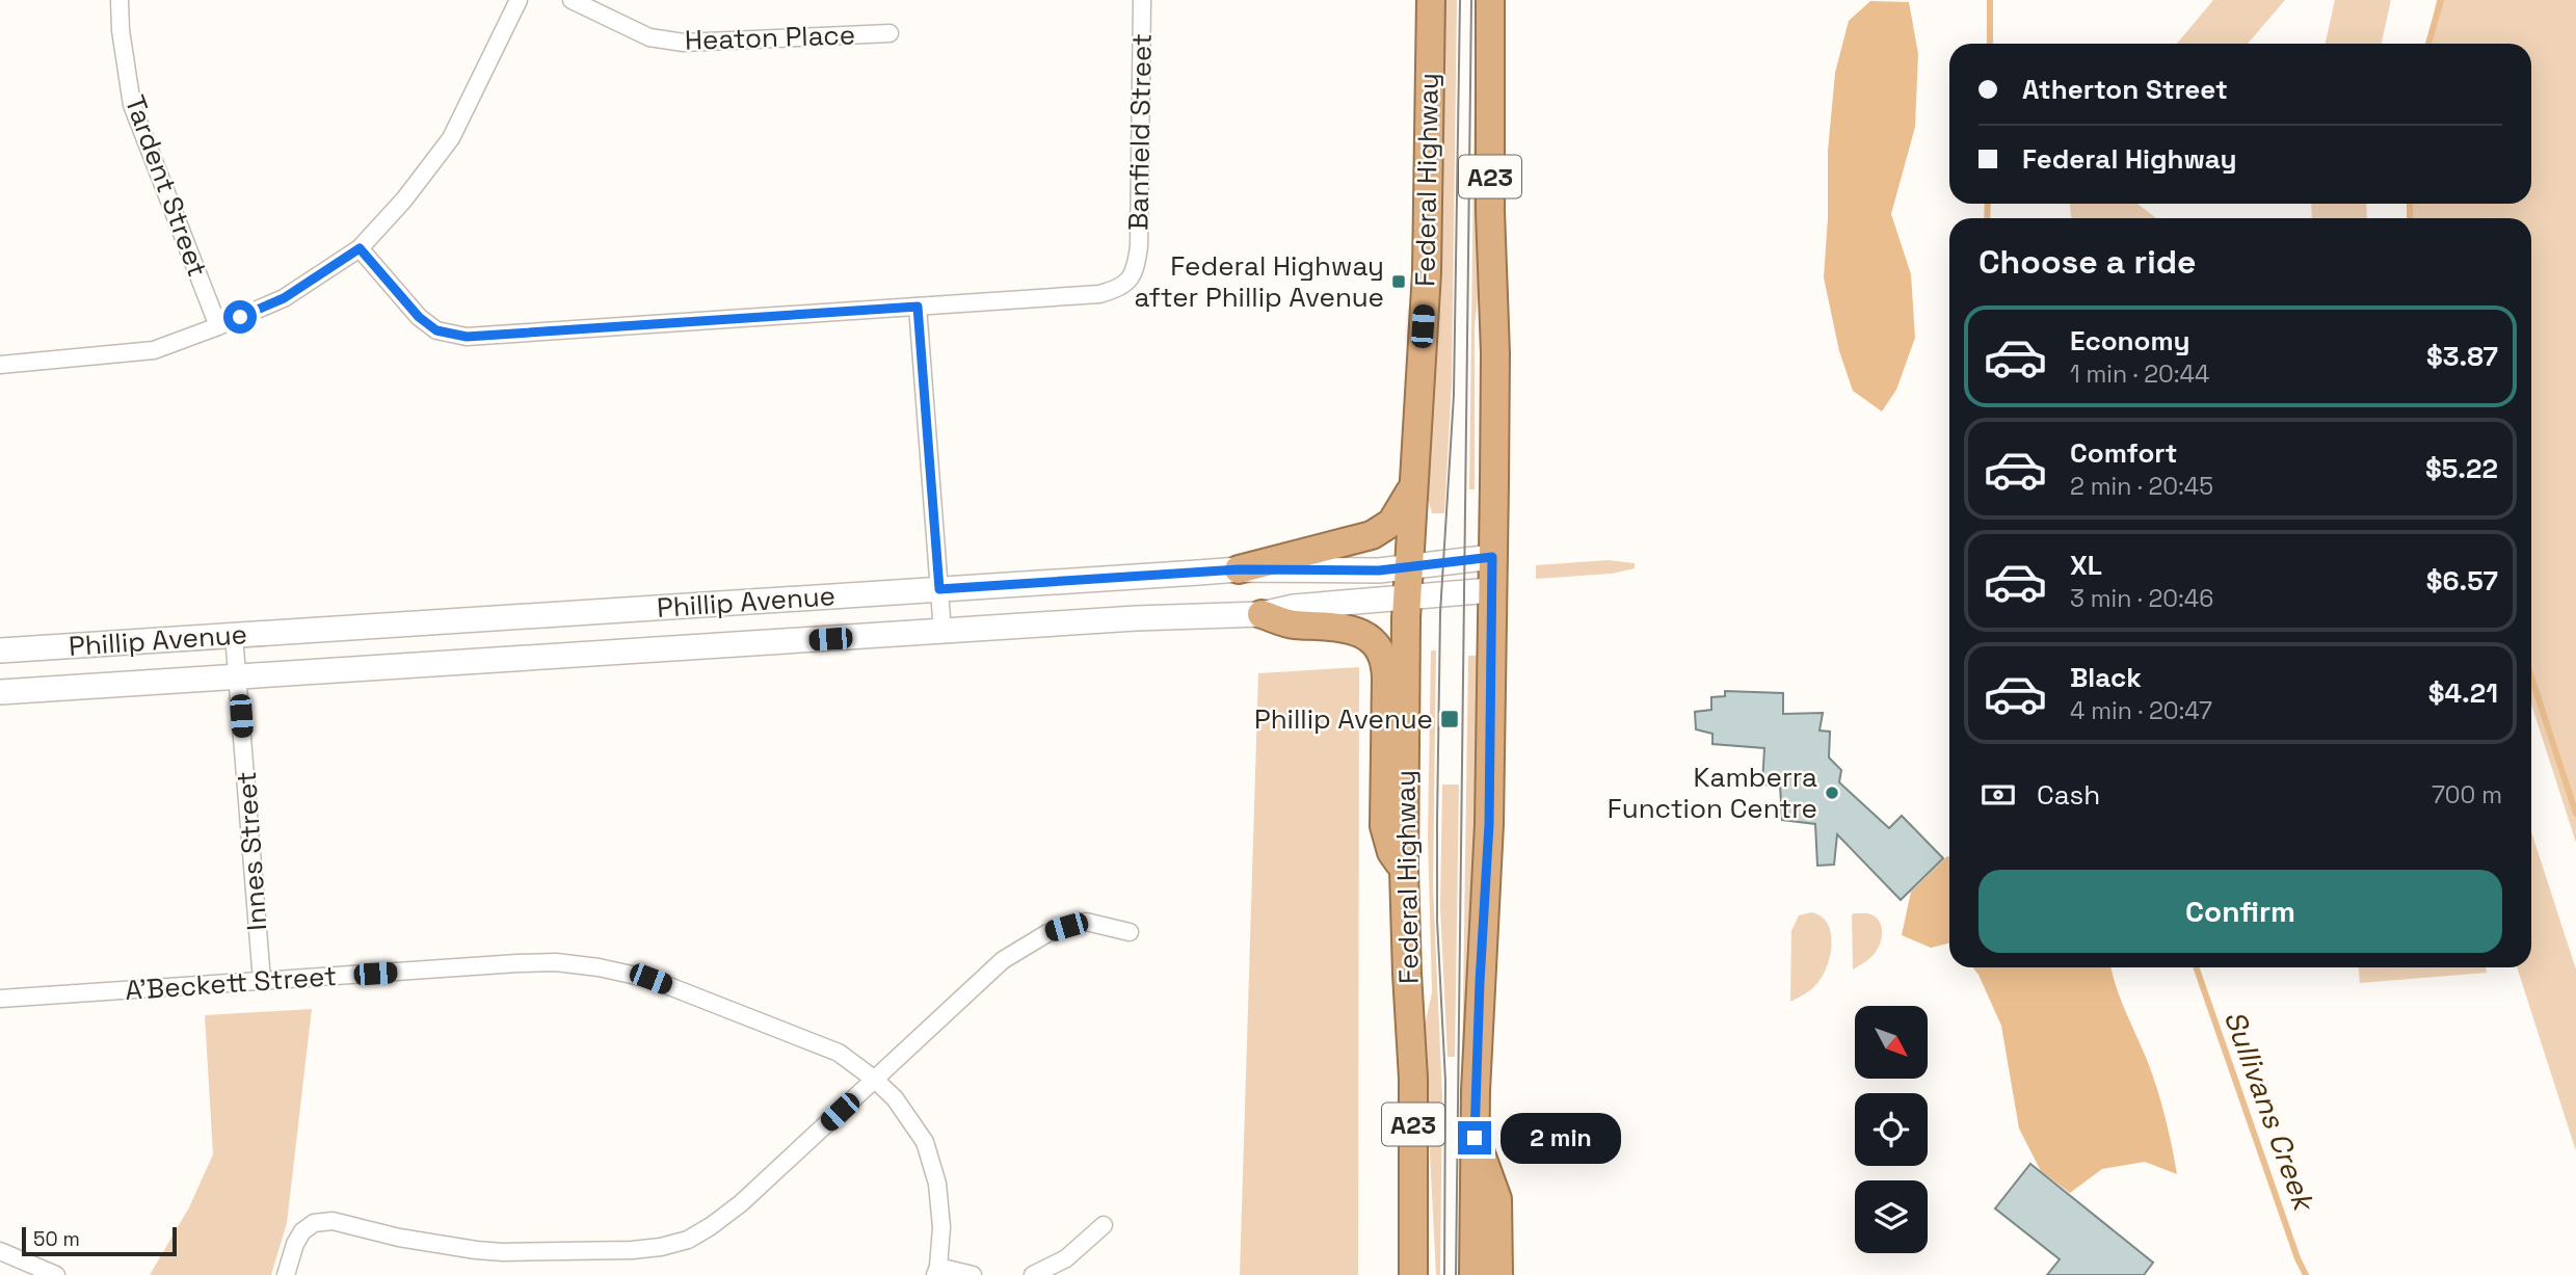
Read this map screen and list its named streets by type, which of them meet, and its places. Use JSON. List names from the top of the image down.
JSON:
{
  "streets": {
    "highway": ["A23", "Federal Highway"],
    "main road": ["Phillip Avenue"],
    "street": [
      "Heaton Place",
      "Banfield Street",
      "Tardent Street",
      "Innes Street",
      "A'Beckett Street"
    ]
  },
  "crossings": [
    ["A23", "Phillip Avenue"],
    ["Federal Highway", "Phillip Avenue"],
    ["Phillip Avenue", "Innes Street"],
    ["Innes Street", "A'Beckett Street"]
  ],
  "water": ["Sullivans Creek"],
  "places": {
    "transit": ["Federal Highway after Phillip Avenue", "Phillip Avenue"],
    "other": ["Kamberra Function Centre"]
  },
  "scale_bar": "50 m",
  "north": "bottom right",
  "page": {
    "banner": ["Atherton Street", "Federal Highway"],
    "heading": "Choose a ride",
    "list": [
      {
        "name": "Economy",
        "note": "1 min · 20:44",
        "value": "$3.87"
      },
      {
        "name": "Comfort",
        "note": "2 min · 20:45",
        "value": "$5.22"
      },
      {
        "name": "XL",
        "note": "3 min · 20:46",
        "value": "$6.57"
      },
      {
        "name": "Black",
        "note": "4 min · 20:47",
        "value": "$4.21"
      }
    ],
    "pay": ["Cash", "700 m"],
    "buttons": "Confirm",
    "bubble": "2 min",
    "scale": "50 m"
  }
}
